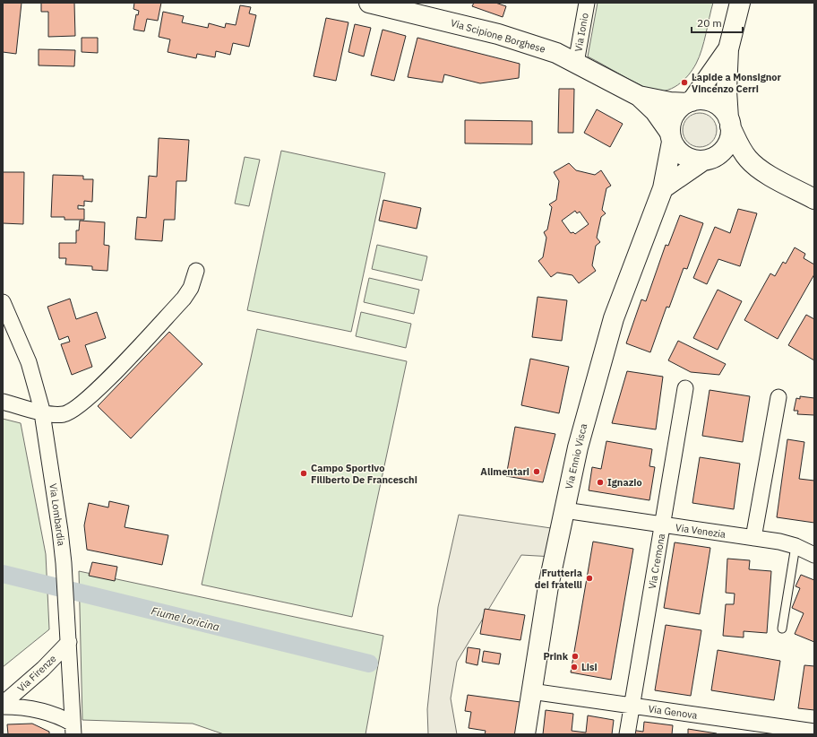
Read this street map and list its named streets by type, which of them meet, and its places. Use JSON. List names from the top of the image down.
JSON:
{
  "streets": {
    "main road": ["Via Scipione Borghese", "Via Ennio Visca"],
    "street": [
      "Via Ionio",
      "Via Lombardia",
      "Via Venezia",
      "Via Cremona",
      "Via Firenze",
      "Via Genova"
    ]
  },
  "crossings": [
    ["Via Ionio", "Via Scipione Borghese"],
    ["Via Scipione Borghese", "Via Ennio Visca"],
    ["Via Ennio Visca", "Via Venezia"],
    ["Via Ennio Visca", "Via Genova"],
    ["Via Lombardia", "Via Firenze"],
    ["Via Venezia", "Via Cremona"],
    ["Via Cremona", "Via Genova"]
  ],
  "water": ["Fiume Loricina"],
  "places": [
    "Lapide a Monsignor Vincenzo Cerri",
    "Alimentari",
    "Campo Sportivo Filiberto De Franceschi",
    "Ignazio",
    "Frutteria dei fratelli",
    "Prink",
    "Lisi"
  ],
  "scale_bar": "20 m"
}
